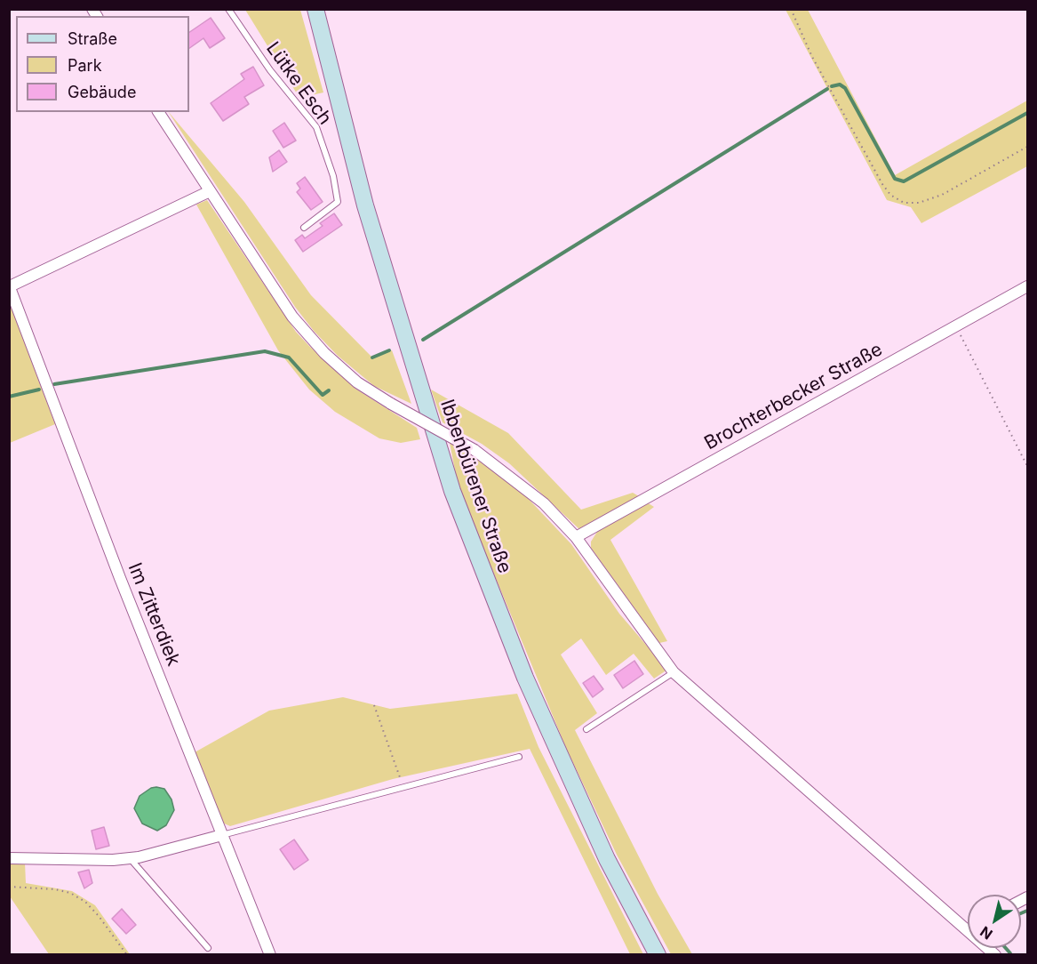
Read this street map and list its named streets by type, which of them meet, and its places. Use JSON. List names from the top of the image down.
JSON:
{
  "streets": {
    "main road": ["Ibbenbürener Straße"],
    "street": ["Brochterbecker Straße", "Im Zitterdiek"],
    "lane": ["Lütke Esch"]
  },
  "legend": ["Straße", "Park", "Gebäude"],
  "north": "bottom left"
}
